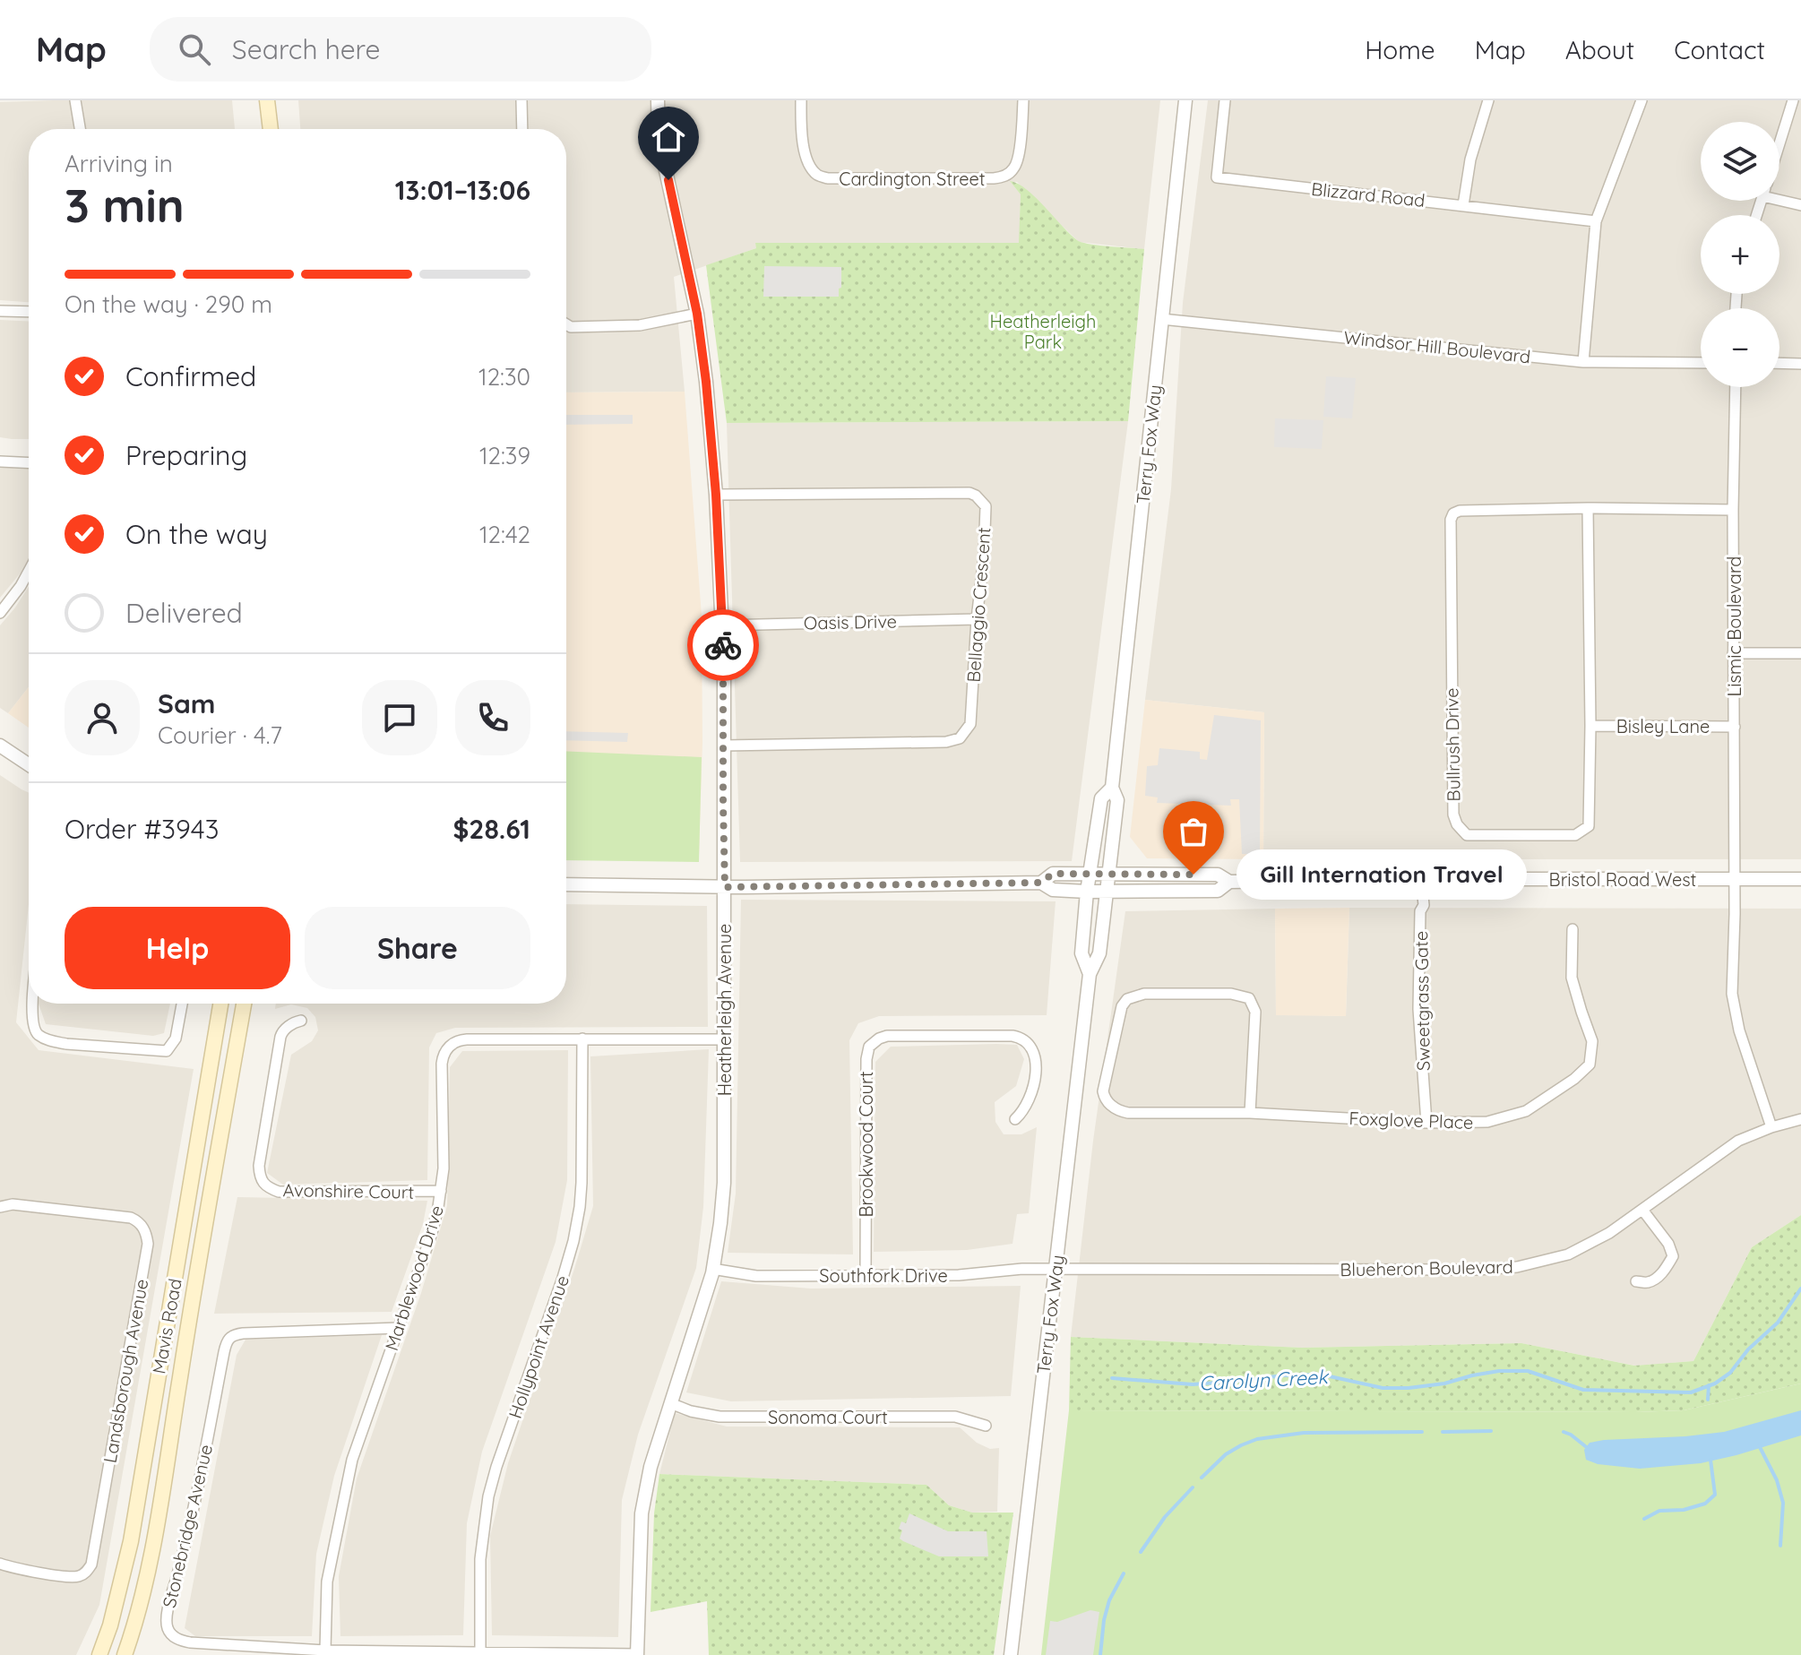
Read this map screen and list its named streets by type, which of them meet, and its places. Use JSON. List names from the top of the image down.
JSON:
{
  "streets": {
    "main road": ["Mavis Road"],
    "street": [
      "Cardington Street",
      "Blizzard Road",
      "Windsor Hill Boulevard",
      "Terry Fox Way",
      "Bellaggio Crescent",
      "Oasis Drive",
      "Lismic Boulevard",
      "Bisley Lane",
      "Bullrush Drive",
      "Bristol Road West",
      "Sweetgrass Gate",
      "Heatherleigh Avenue",
      "Foxglove Place",
      "Brookwood Court",
      "Avonshire Court",
      "Blueheron Boulevard",
      "Southfork Drive",
      "Marblewood Drive",
      "Hollypoint Avenue",
      "Landsborough Avenue",
      "Sonoma Court",
      "Stonebridge Avenue"
    ]
  },
  "crossings": [
    ["Windsor Hill Boulevard", "Terry Fox Way"],
    ["Terry Fox Way", "Bristol Road West"],
    ["Terry Fox Way", "Blueheron Boulevard"],
    ["Terry Fox Way", "Southfork Drive"],
    ["Bellaggio Crescent", "Oasis Drive"],
    ["Bellaggio Crescent", "Heatherleigh Avenue"],
    ["Oasis Drive", "Heatherleigh Avenue"],
    ["Lismic Boulevard", "Bisley Lane"],
    ["Lismic Boulevard", "Bullrush Drive"],
    ["Lismic Boulevard", "Bristol Road West"],
    ["Lismic Boulevard", "Blueheron Boulevard"],
    ["Bisley Lane", "Bullrush Drive"],
    ["Bristol Road West", "Sweetgrass Gate"],
    ["Bristol Road West", "Heatherleigh Avenue"],
    ["Sweetgrass Gate", "Foxglove Place"],
    ["Heatherleigh Avenue", "Southfork Drive"],
    ["Heatherleigh Avenue", "Marblewood Drive"],
    ["Heatherleigh Avenue", "Sonoma Court"],
    ["Heatherleigh Avenue", "Stonebridge Avenue"],
    ["Brookwood Court", "Southfork Drive"],
    ["Avonshire Court", "Marblewood Drive"],
    ["Blueheron Boulevard", "Southfork Drive"],
    ["Marblewood Drive", "Hollypoint Avenue"],
    ["Marblewood Drive", "Stonebridge Avenue"],
    ["Hollypoint Avenue", "Stonebridge Avenue"]
  ],
  "water": ["Carolyn Creek"],
  "parks": ["Heatherleigh Park"],
  "places": ["Gill Internation Travel"],
  "page": {
    "header": "Map",
    "search": "Search here",
    "nav": [
      "Home",
      "Map",
      "About",
      "Contact"
    ],
    "map_buttons": ["+", "−"],
    "heading": ["3 min", "Arriving in", "13:01–13:06"],
    "panel": [
      "Sam",
      "Courier · 4.7",
      "Order #3943",
      "$28.61"
    ],
    "bar": "On the way · 290 m",
    "list": [
      ["Confirmed", "12:30"],
      ["Preparing", "12:39"],
      ["On the way", "12:42"],
      "Delivered"
    ],
    "bubble": "Gill Internation Travel",
    "buttons": ["Help", "Share"]
  }
}
